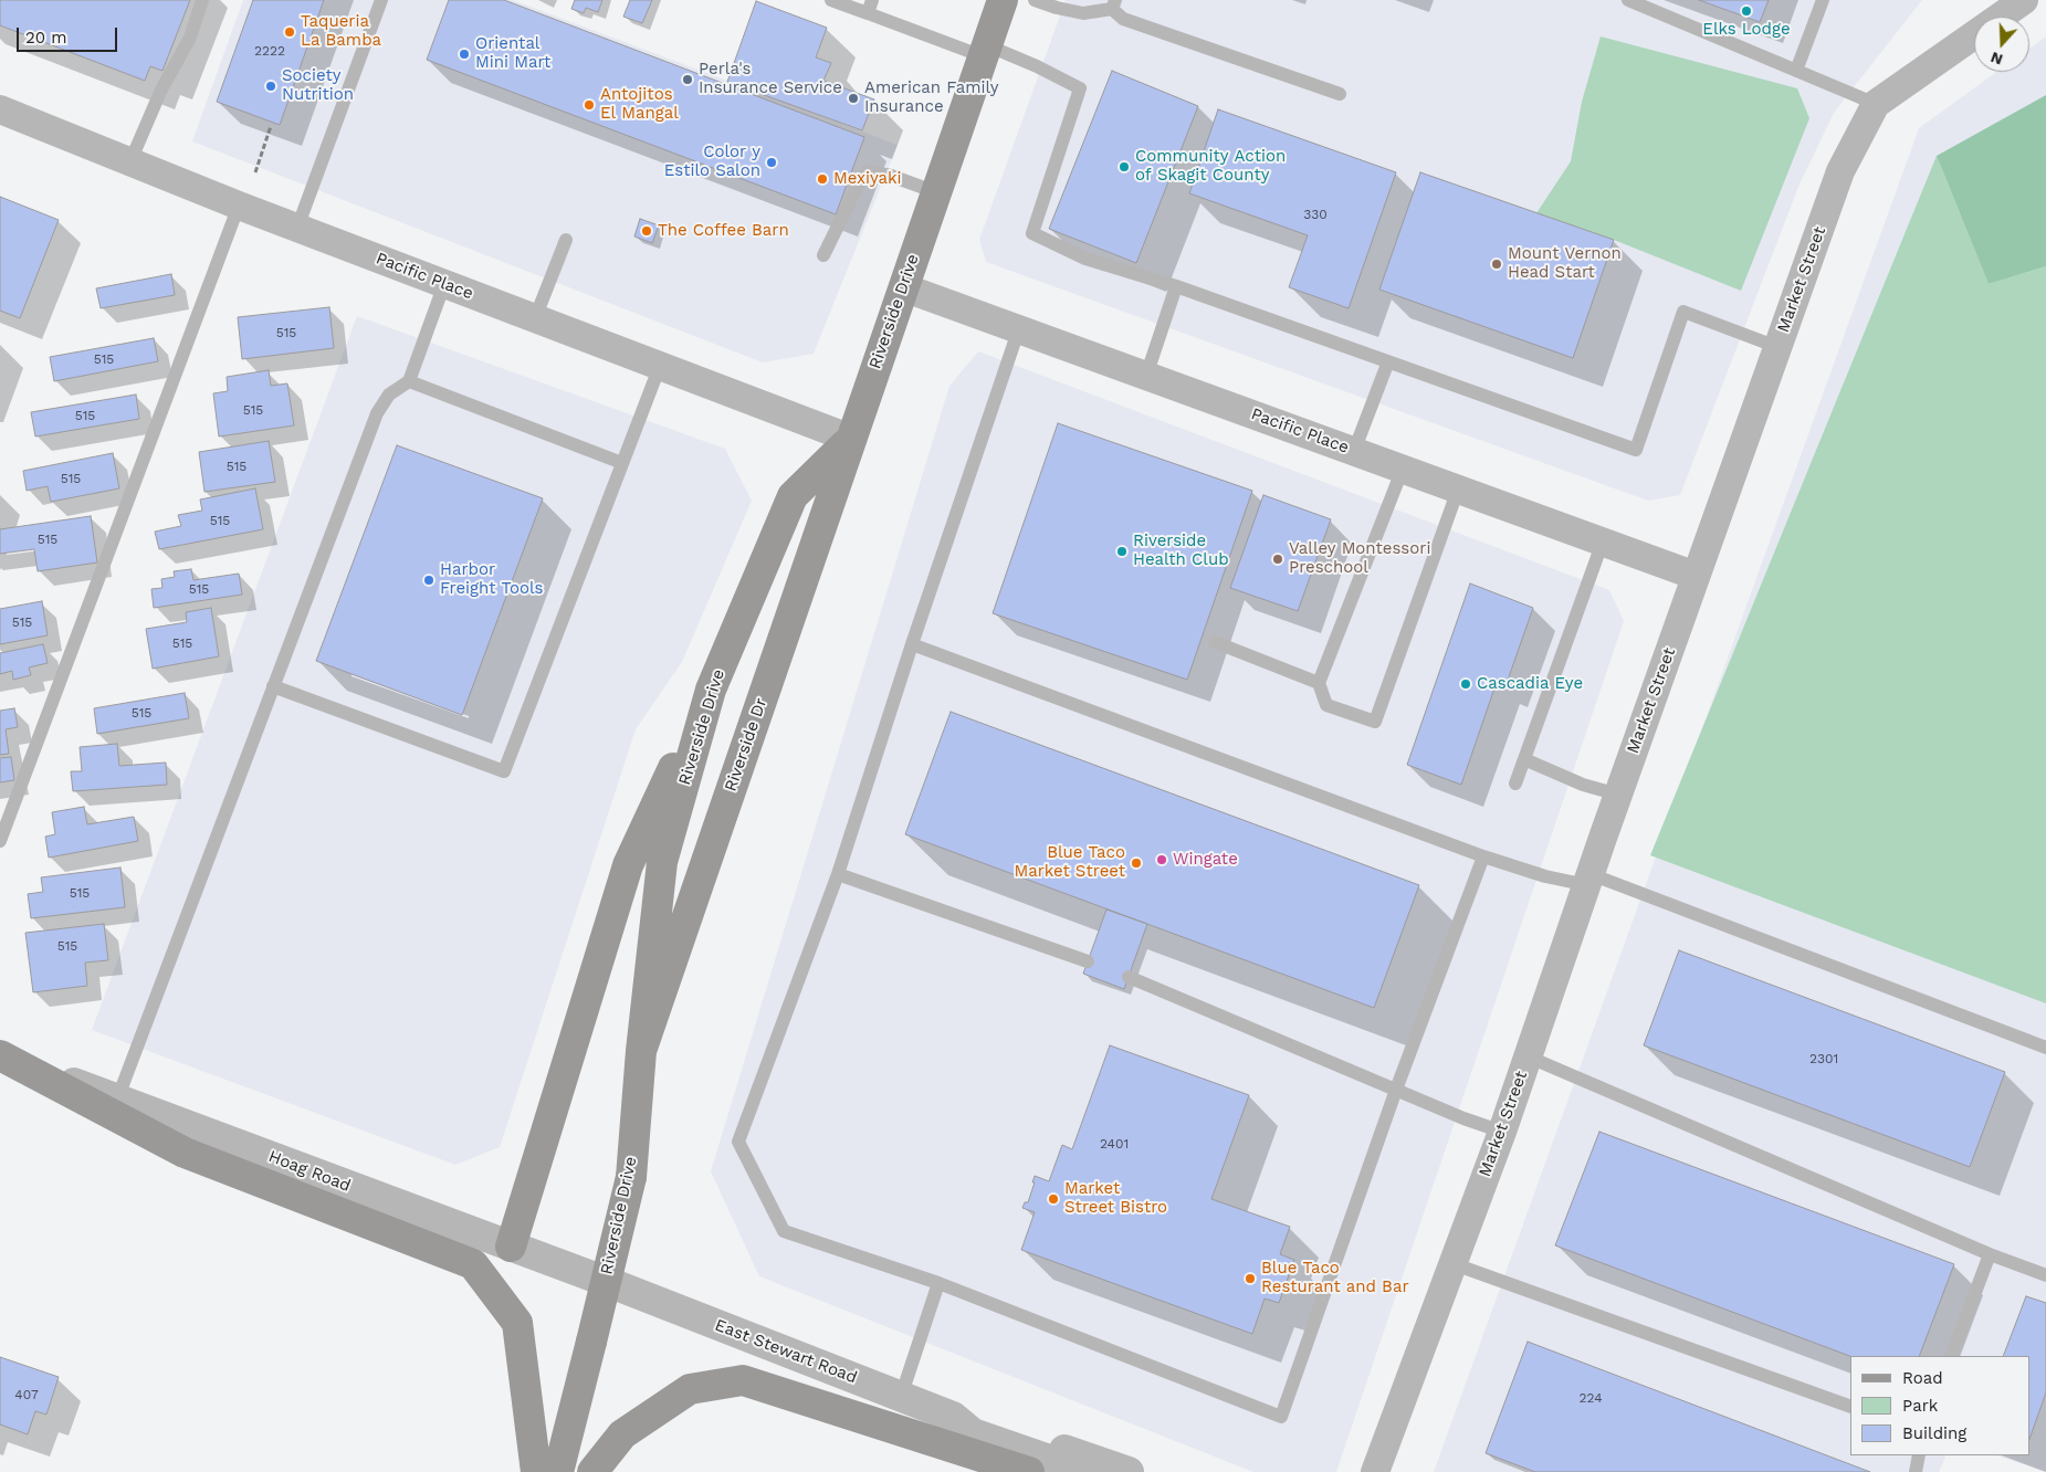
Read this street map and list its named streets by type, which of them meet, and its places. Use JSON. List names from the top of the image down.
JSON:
{
  "streets": {
    "main road": ["Riverside Drive", "Riverside Dr"],
    "street": [
      "Pacific Place",
      "Market Street",
      "Hoag Road",
      "East Stewart Road"
    ]
  },
  "crossings": [
    ["Pacific Place", "Market Street"],
    ["Pacific Place", "Riverside Drive"],
    ["Pacific Place", "Riverside Dr"],
    ["Riverside Drive", "Riverside Dr"],
    ["Hoag Road", "East Stewart Road"]
  ],
  "places": [
    "Elks Lodge",
    "Taqueria La Bamba",
    "Oriental Mini Mart",
    "Perla's Insurance Service",
    "Society Nutrition",
    "American Family Insurance",
    "Antojitos El Mangal",
    "Color y Estilo Salon",
    "Community Action of Skagit County",
    "Mexiyaki",
    "The Coffee Barn",
    "Mount Vernon Head Start",
    "Riverside Health Club",
    "Valley Montessori Preschool",
    "Harbor Freight Tools",
    "Cascadia Eye",
    "Wingate",
    "Blue Taco Market Street",
    "Market Street Bistro",
    "Blue Taco Resturant and Bar"
  ],
  "house_numbers": [
    "2222",
    "330",
    "515",
    "515",
    "515",
    "515",
    "515",
    "515",
    "515",
    "515",
    "515",
    "515",
    "515",
    "515",
    "515",
    "515",
    "2301",
    "2401",
    "407",
    "224"
  ],
  "legend": ["Road", "Park", "Building"],
  "scale_bar": "20 m",
  "north": "bottom"
}
